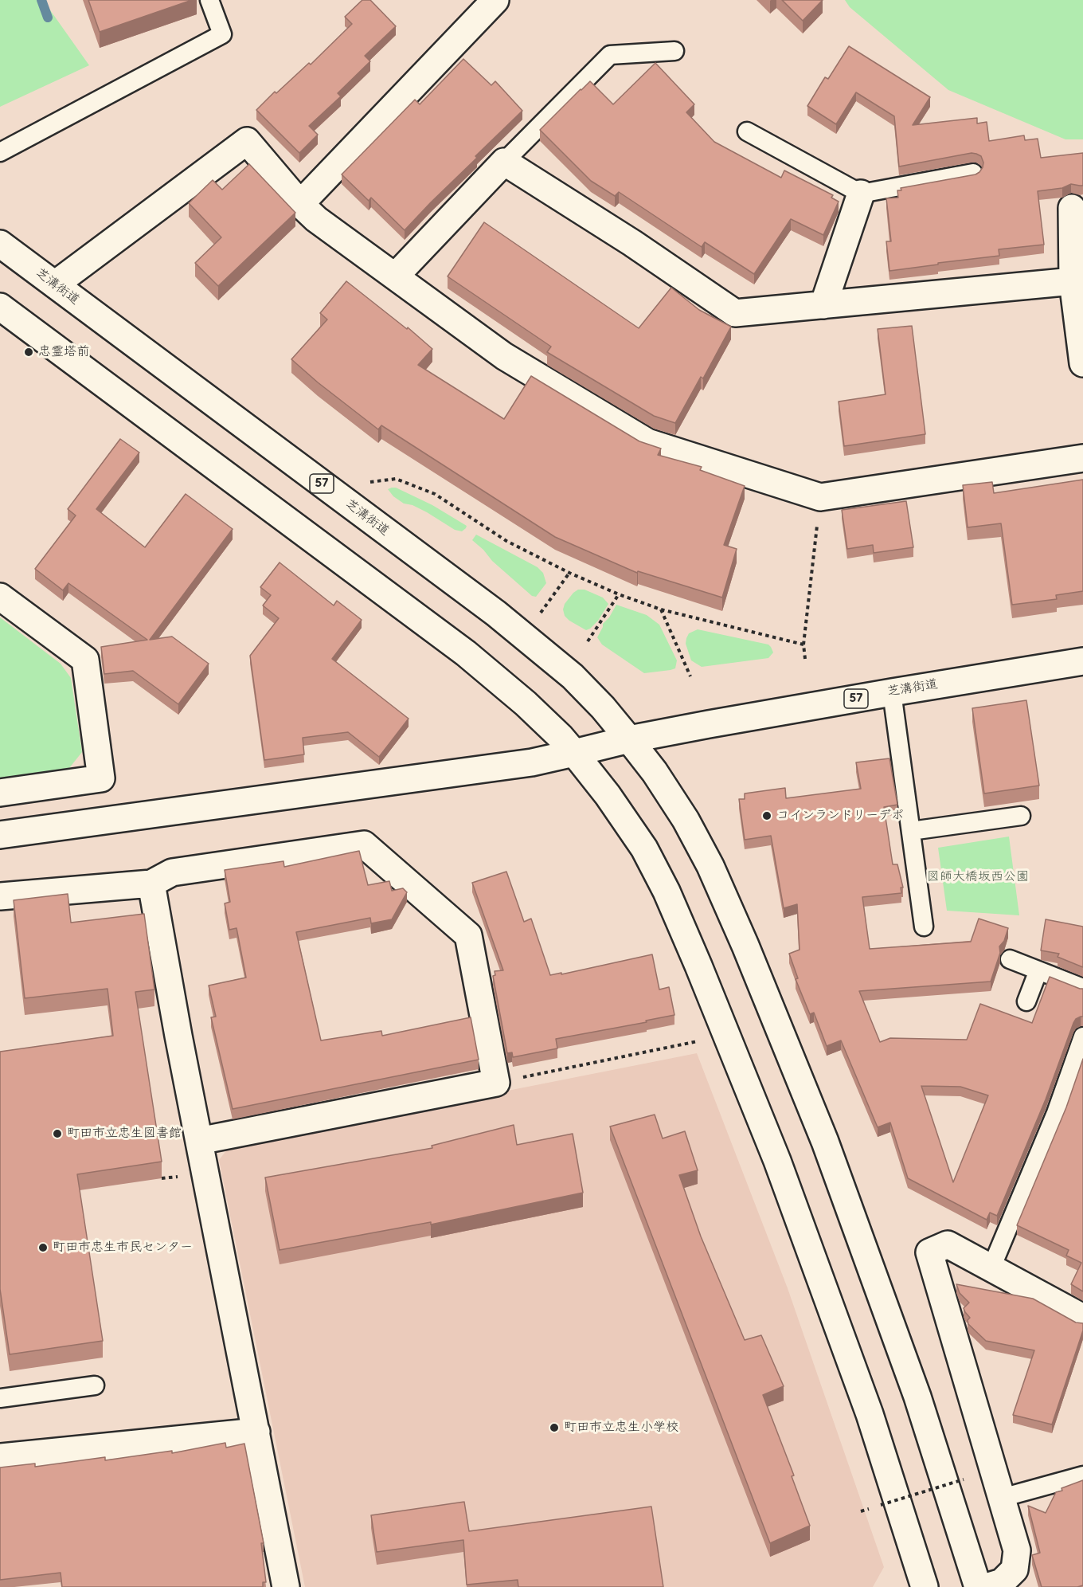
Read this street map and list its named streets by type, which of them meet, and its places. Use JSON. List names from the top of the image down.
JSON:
{
  "streets": {
    "street": ["芝溝街道", "57"]
  },
  "parks": ["図師大橋坂西公園"],
  "places": [
    "忠霊塔前",
    "コインランドリーデポ",
    "町田市立忠生図書館",
    "町田市忠生市民センター",
    "町田市立忠生小学校"
  ]
}
